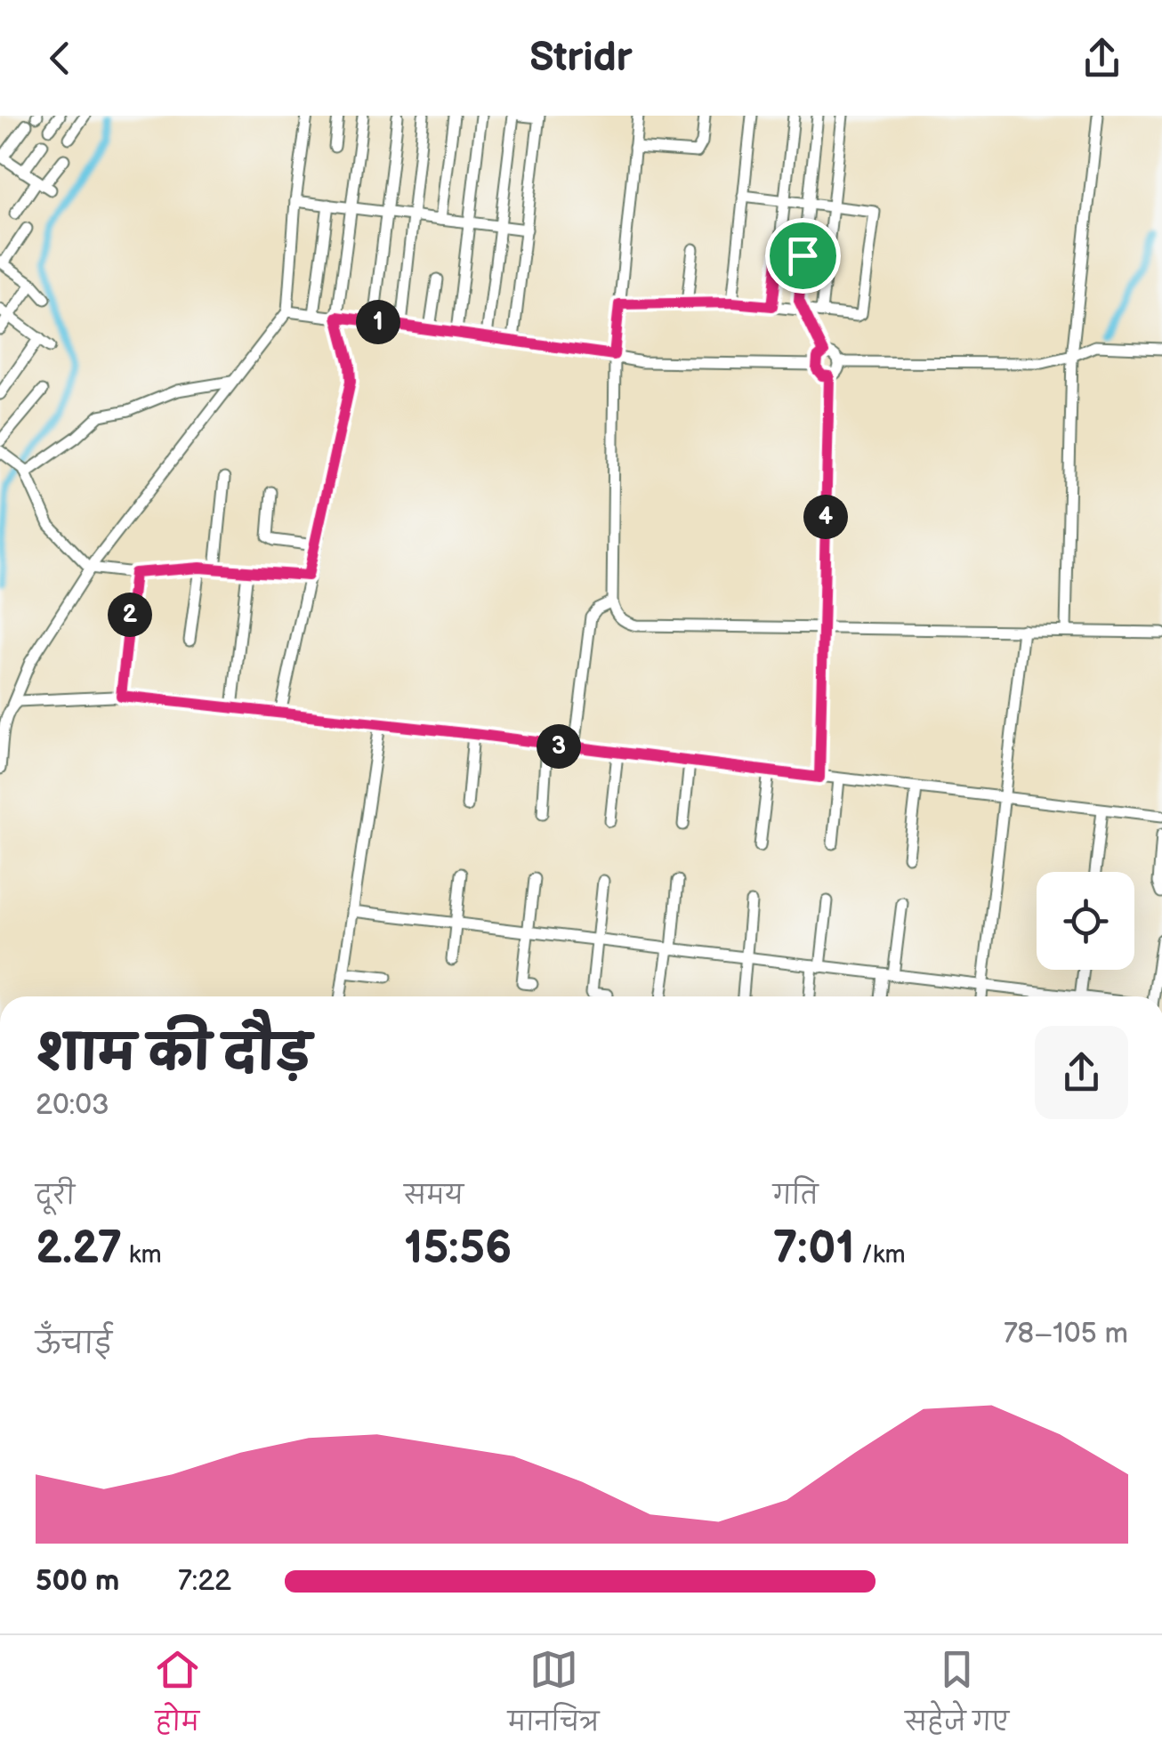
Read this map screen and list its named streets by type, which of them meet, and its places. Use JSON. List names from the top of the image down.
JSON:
{
  "page": {
    "header": "Stridr",
    "pins": [
      "1",
      "4",
      "2",
      "3"
    ],
    "heading": ["शाम की दौड़", "20:03"],
    "stats": [
      ["दूरी", "2.27 km"],
      ["समय", "15:56"],
      ["गति", "7:01 /km"]
    ],
    "chart": ["ऊँचाई", "78–105 m"],
    "list": [
      {
        "name": "500 m",
        "note": "7:22"
      }
    ],
    "tabs": ["होम", "मानचित्र", "सहेजे गए"]
  }
}
